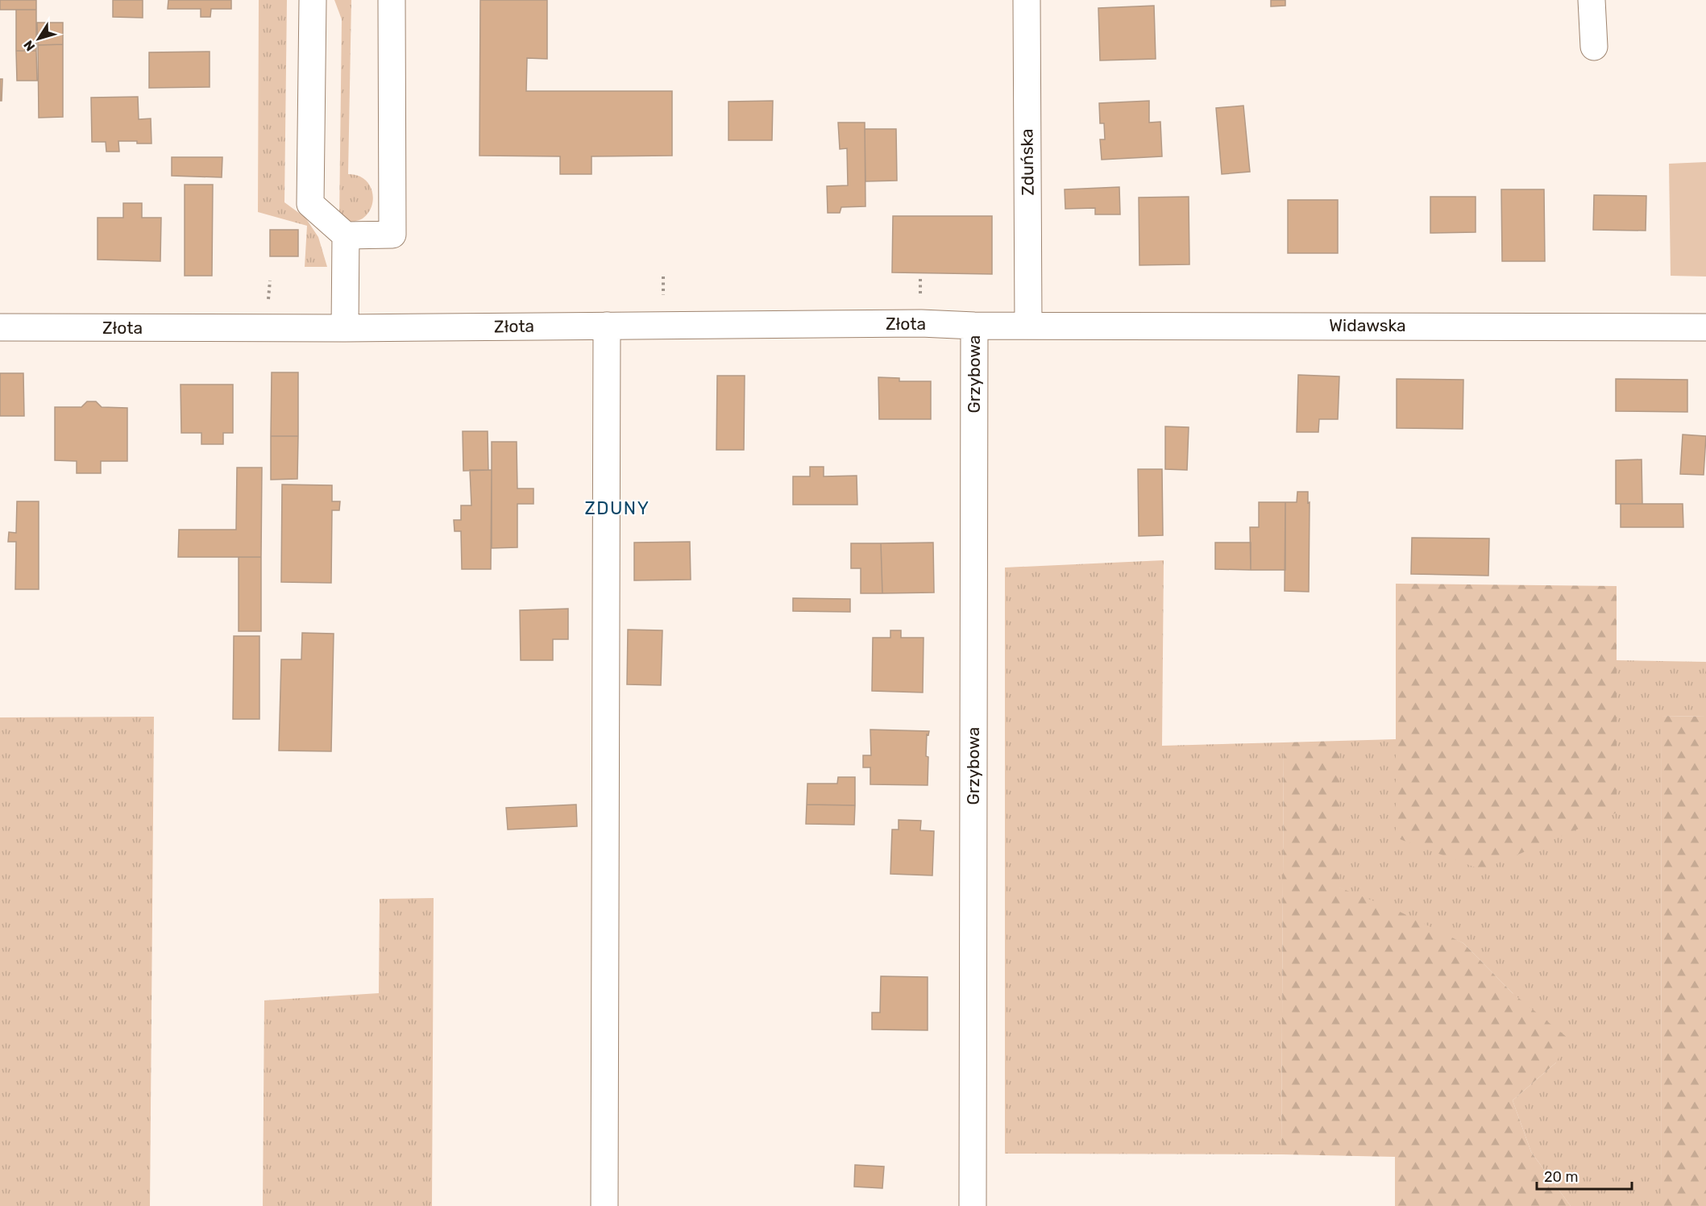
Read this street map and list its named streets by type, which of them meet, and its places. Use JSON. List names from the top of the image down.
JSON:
{
  "streets": {
    "street": [
      "Zduńska",
      "Złota",
      "Widawska",
      "Grzybowa"
    ]
  },
  "crossings": [
    ["Zduńska", "Złota"],
    ["Zduńska", "Widawska"],
    ["Złota", "Widawska"],
    ["Złota", "Grzybowa"]
  ],
  "districts": ["ZDUNY"],
  "scale_bar": "20 m",
  "north": "bottom left"
}
